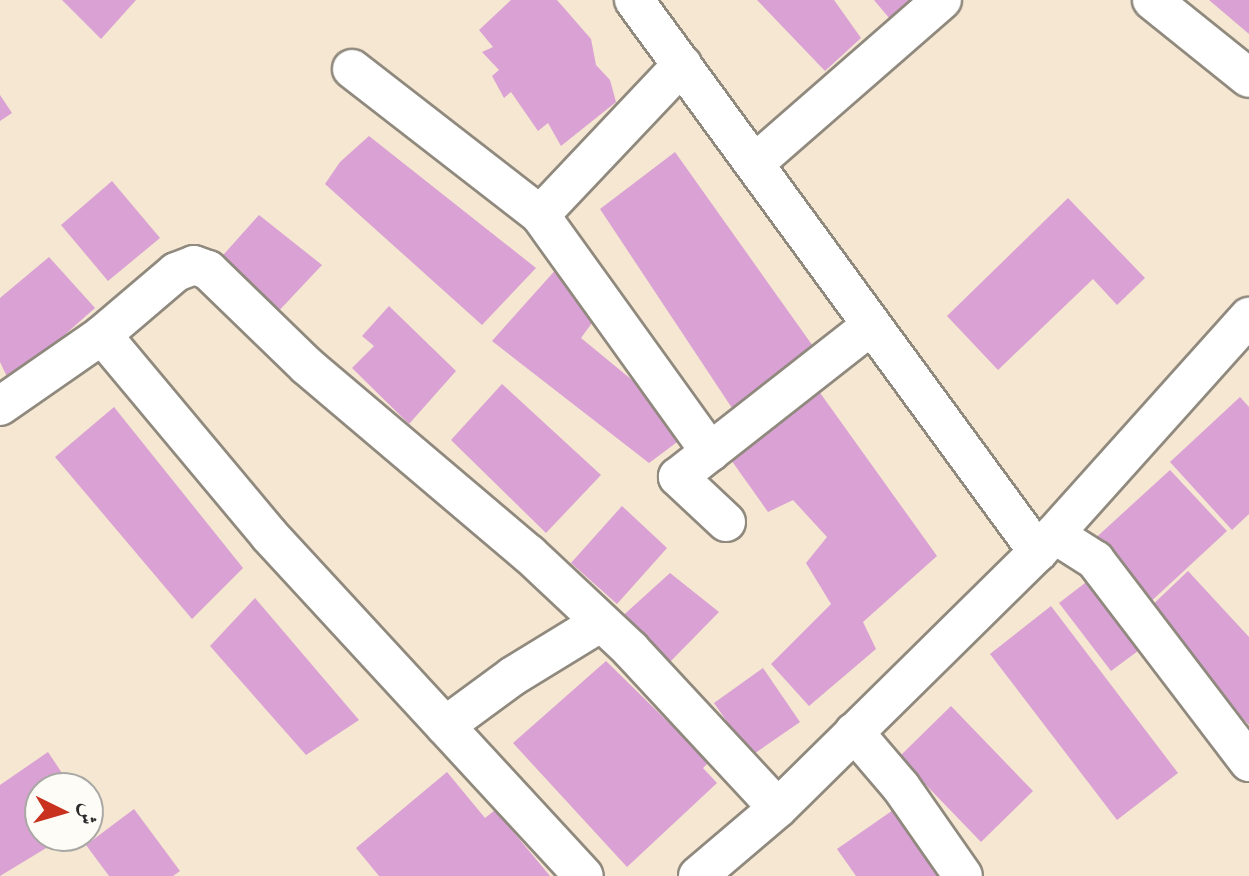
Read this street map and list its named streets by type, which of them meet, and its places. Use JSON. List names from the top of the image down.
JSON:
{
  "north": "right"
}
